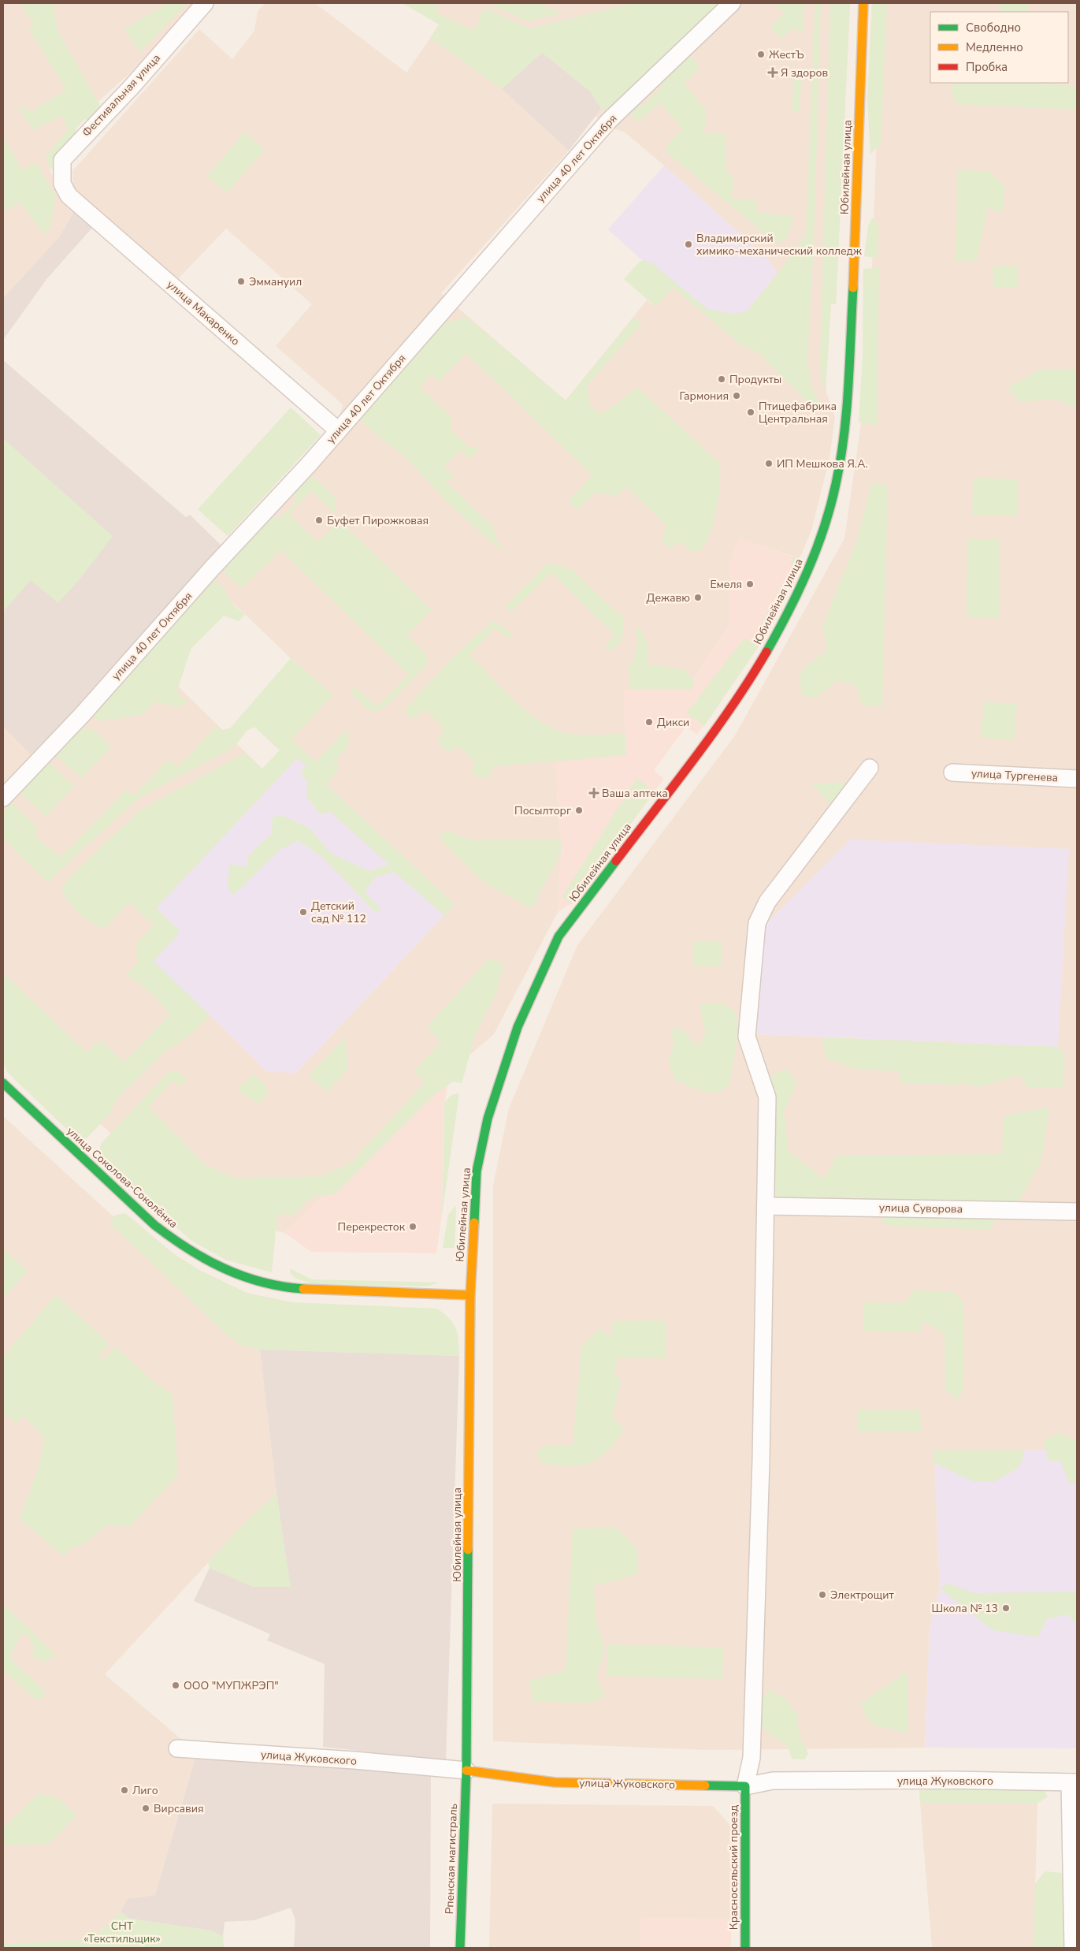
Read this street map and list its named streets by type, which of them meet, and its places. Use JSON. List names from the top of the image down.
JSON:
{
  "streets": {
    "main road": [
      "Юбилейная улица",
      "улица Соколова-Соколёнка",
      "улица Жуковского",
      "Рпенская магистраль",
      "Красносельский проезд"
    ],
    "street": [
      "Фестивальная улица",
      "улица 40 лет Октября",
      "улица Макаренко",
      "улица Тургенева",
      "улица Суворова"
    ]
  },
  "crossings": [
    ["Фестивальная улица", "улица Макаренко"],
    ["улица 40 лет Октября", "улица Макаренко"],
    ["Юбилейная улица", "улица Соколова-Соколёнка"],
    ["Юбилейная улица", "улица Жуковского"],
    ["Юбилейная улица", "Рпенская магистраль"],
    ["улица Жуковского", "Рпенская магистраль"],
    ["улица Жуковского", "Красносельский проезд"]
  ],
  "parks": ["СНТ «Текстильщик»"],
  "places": {
    "other": [
      "ЖестЪ",
      "Владимирский химико-механический колледж",
      "Эммануил",
      "Продукты",
      "Гармония",
      "Птицефабрика Центральная",
      "ИП Мешкова Я.А.",
      "Буфет Пирожковая",
      "Емеля",
      "Дежавю",
      "Дикси",
      "Посылторг",
      "Детский сад № 112",
      "Перекресток",
      "Электрощит",
      "Школа № 13",
      "ООО \"МУПЖРЭП\"",
      "Лиго",
      "Вирсавия"
    ],
    "health": ["Я здоров", "Ваша аптека"]
  },
  "legend": ["Свободно", "Медленно", "Пробка"]
}
